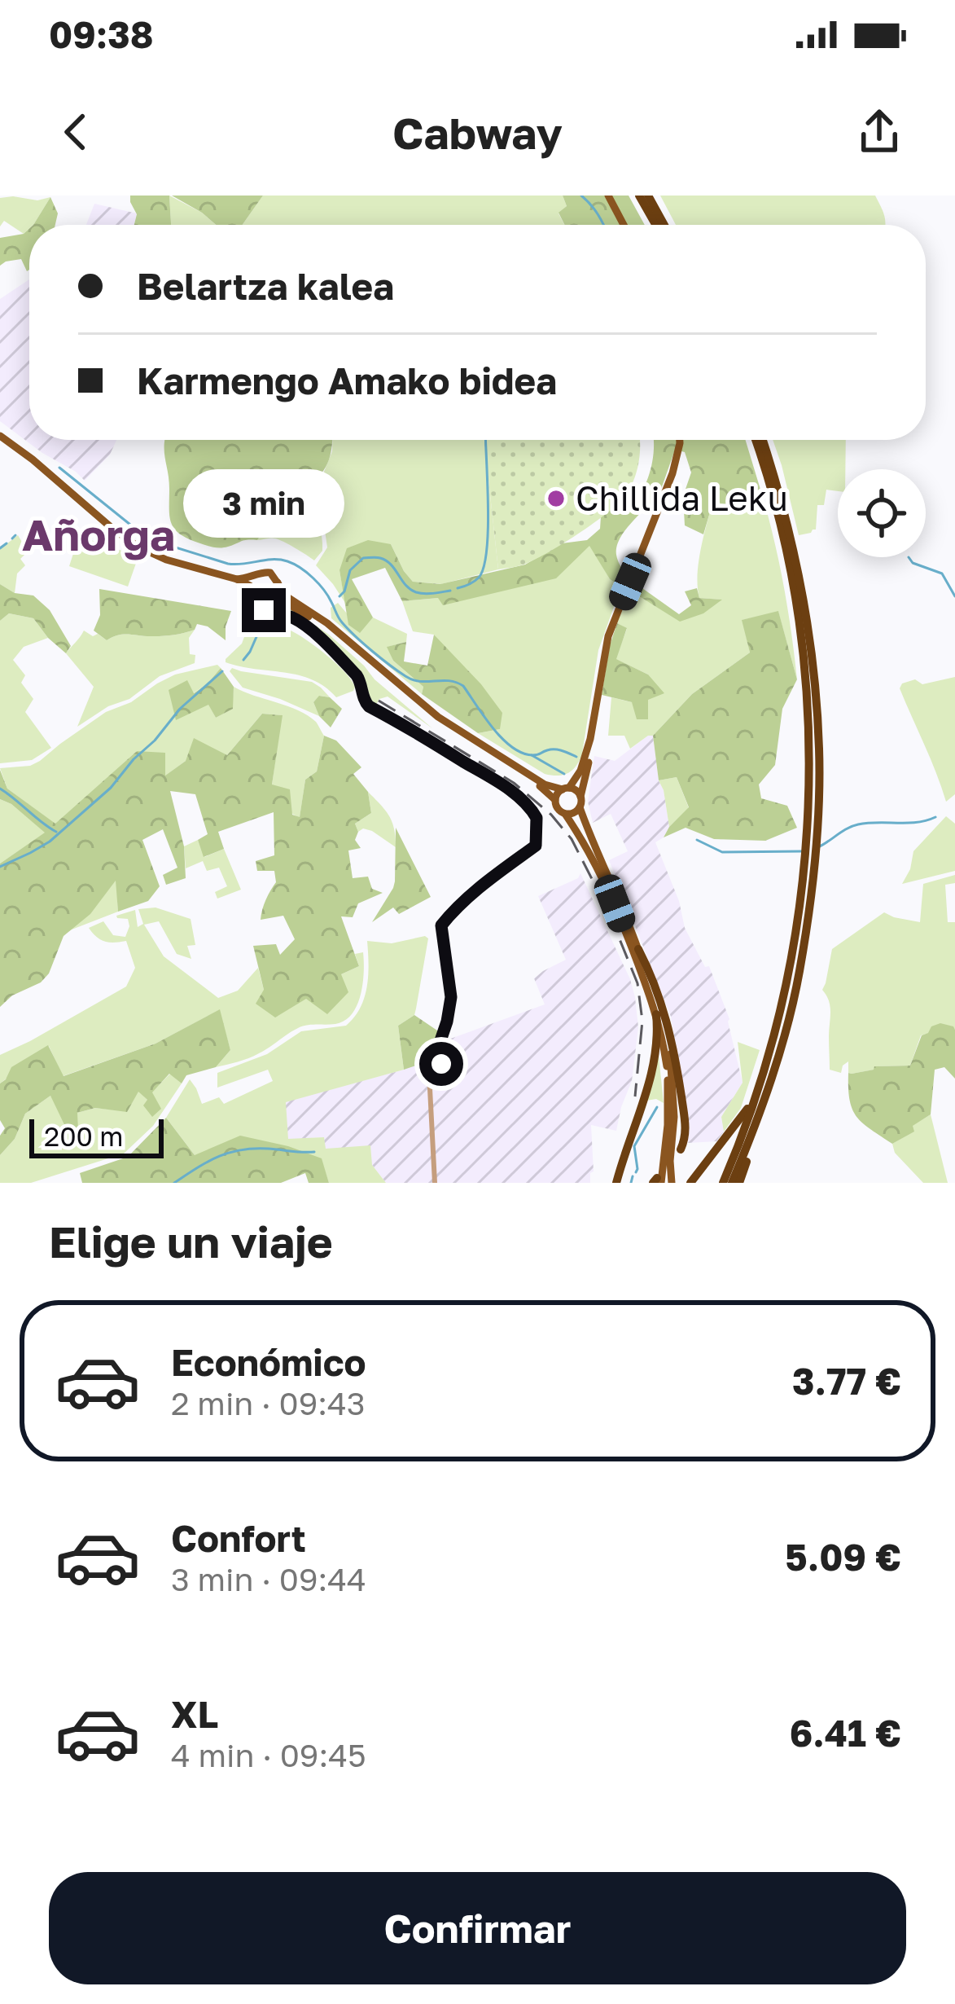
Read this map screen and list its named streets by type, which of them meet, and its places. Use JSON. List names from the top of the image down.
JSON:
{
  "districts": ["Añorga"],
  "places": ["Chillida Leku"],
  "scale_bar": "200 m",
  "page": {
    "status": "09:38",
    "header": "Cabway",
    "banner": ["Belartza kalea", "Karmengo Amako bidea"],
    "bubble": "3 min",
    "scale": "200 m",
    "heading": "Elige un viaje",
    "list": [
      {
        "name": "Económico",
        "note": "2 min · 09:43",
        "value": "3.77 €"
      },
      {
        "name": "Confort",
        "note": "3 min · 09:44",
        "value": "5.09 €"
      },
      {
        "name": "XL",
        "note": "4 min · 09:45",
        "value": "6.41 €"
      }
    ],
    "buttons": "Confirmar"
  }
}
